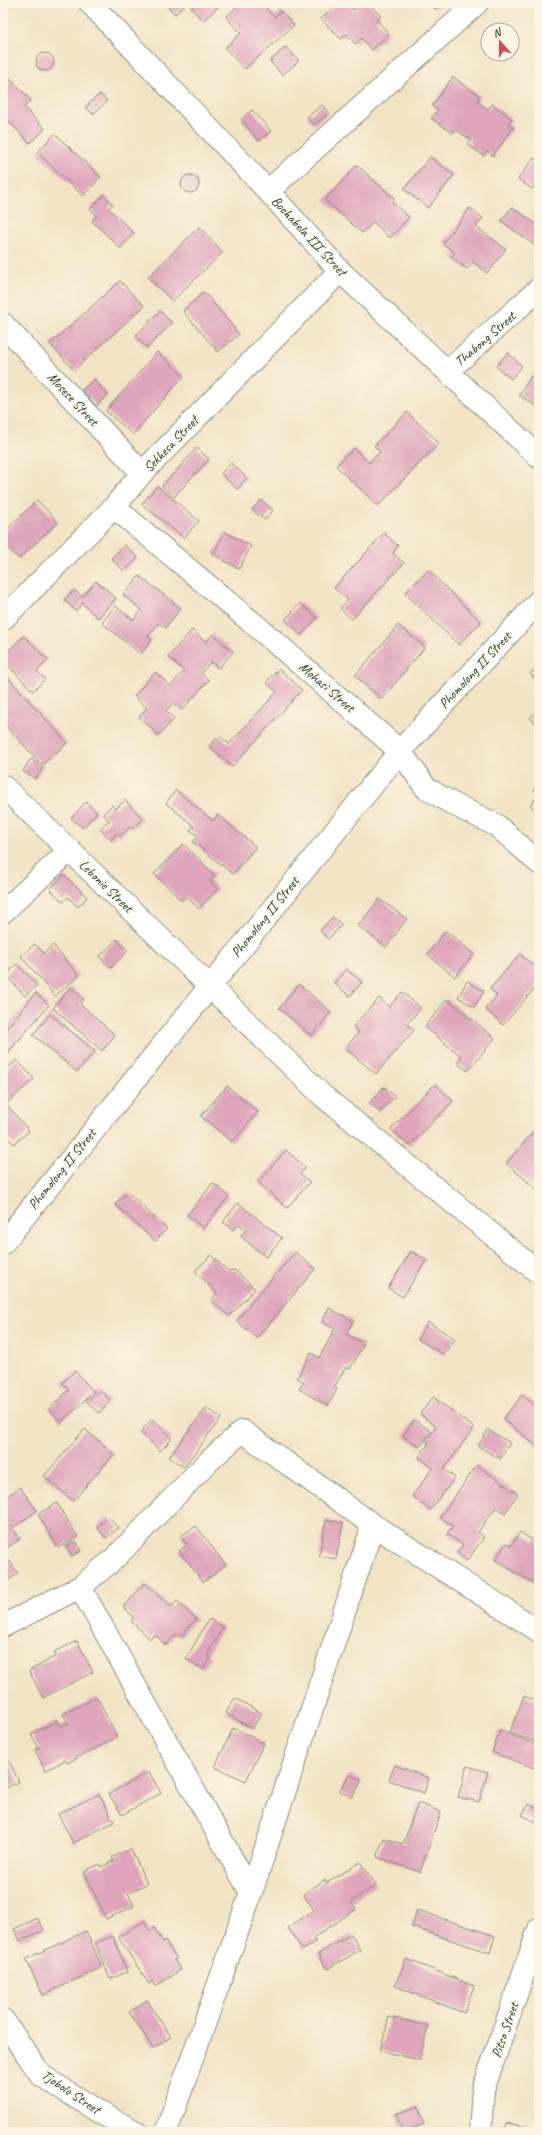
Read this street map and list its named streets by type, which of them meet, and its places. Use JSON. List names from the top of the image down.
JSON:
{
  "streets": {
    "street": [
      "Bochabela III Street",
      "Thabong Street",
      "Mosese Street",
      "Sekhesa Street",
      "Phomolong II Street",
      "Mohasi Street",
      "Lebonie Street",
      "Pitso Street",
      "Tjobolo Street"
    ]
  },
  "crossings": [
    ["Bochabela III Street", "Thabong Street"],
    ["Bochabela III Street", "Sekhesa Street"],
    ["Mosese Street", "Sekhesa Street"],
    ["Sekhesa Street", "Mohasi Street"],
    ["Phomolong II Street", "Mohasi Street"],
    ["Phomolong II Street", "Lebonie Street"]
  ],
  "north": "top"
}
